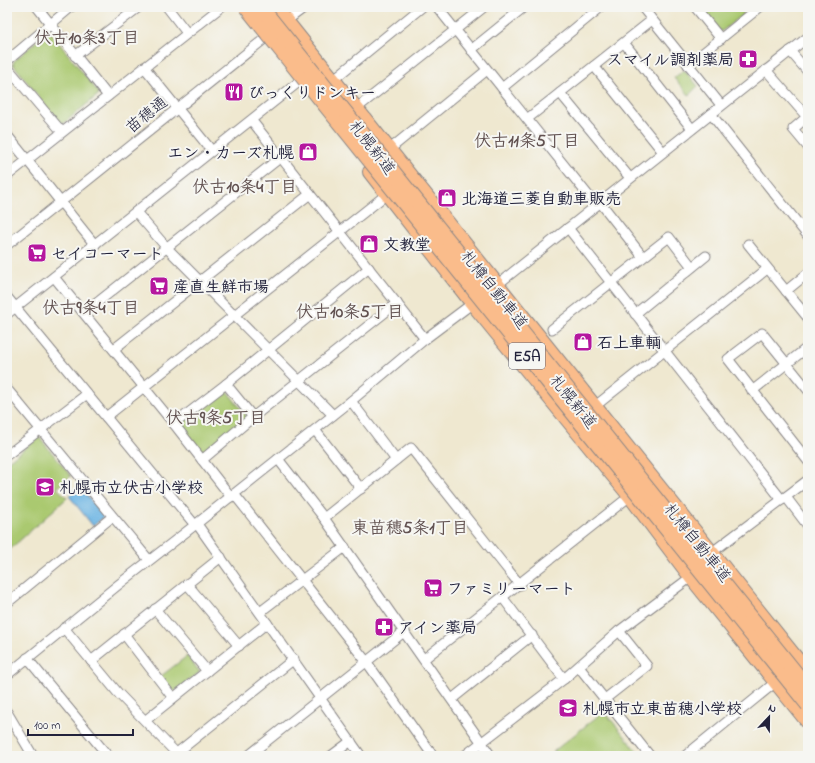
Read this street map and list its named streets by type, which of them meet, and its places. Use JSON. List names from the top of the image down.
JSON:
{
  "streets": {
    "highway": ["札幌新道", "札樽自動車道", "E5A"],
    "street": ["苗穂通"]
  },
  "crossings": [
    ["苗穂通", "札幌新道"]
  ],
  "districts": [
    "伏古10条3丁目",
    "伏古11条5丁目",
    "伏古10条4丁目",
    "伏古9条4丁目",
    "伏古10条5丁目",
    "伏古9条5丁目",
    "東苗穂5条1丁目"
  ],
  "places": {
    "pharmacy": ["スマイル調剤薬局", "アイン薬局"],
    "restaurant": ["びっくりドンキー"],
    "shop": [
      "エン・カーズ札幌",
      "北海道三菱自動車販売",
      "文教堂",
      "石上車輌"
    ],
    "supermarket": ["セイコーマート", "産直生鮮市場", "ファミリーマート"],
    "school or university": ["札幌市立伏古小学校", "札幌市立東苗穂小学校"]
  },
  "scale_bar": "100 m",
  "north": "top"
}
